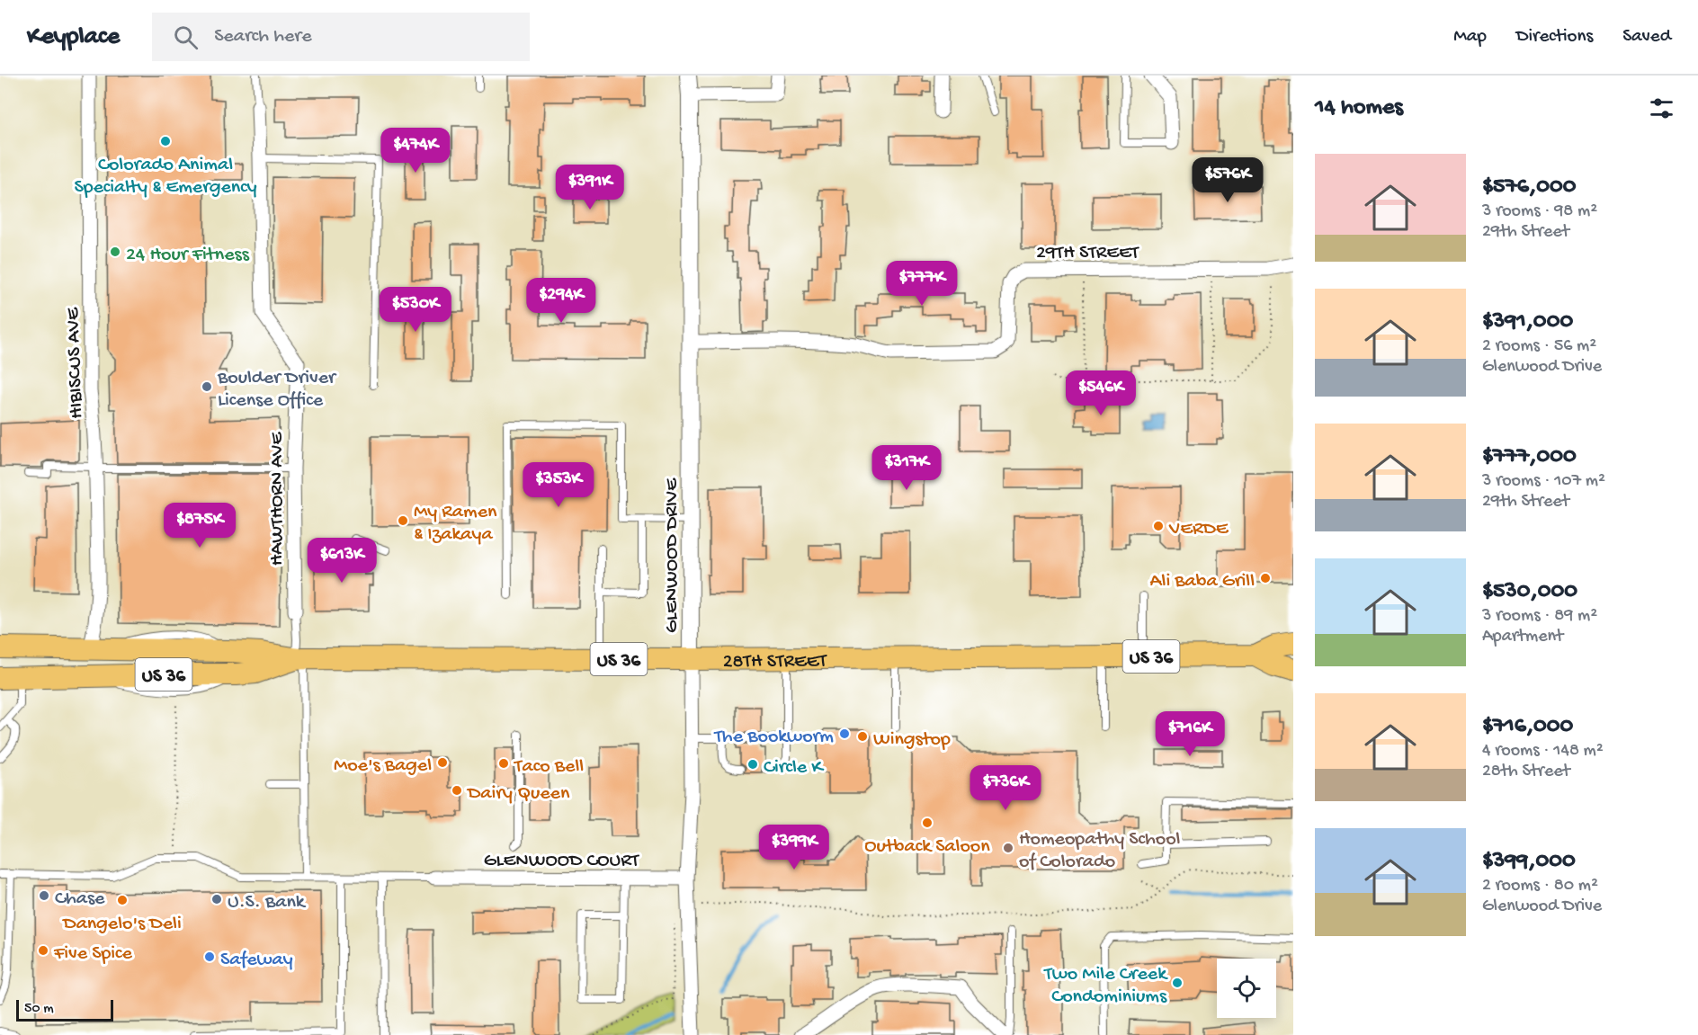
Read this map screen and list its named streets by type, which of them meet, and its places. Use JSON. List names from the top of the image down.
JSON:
{
  "streets": {
    "highway": ["US 36", "28TH STREET"],
    "street": [
      "29TH STREET",
      "HIBISCUS AVE",
      "HAWTHORN AVE",
      "GLENWOOD DRIVE",
      "GLENWOOD COURT"
    ]
  },
  "crossings": [
    ["29TH STREET", "GLENWOOD DRIVE"],
    ["HIBISCUS AVE", "28TH STREET"],
    ["GLENWOOD DRIVE", "28TH STREET"],
    ["GLENWOOD DRIVE", "GLENWOOD COURT"]
  ],
  "places": [
    "Colorado Animal Specialty & Emergency",
    "24 Hour Fitness",
    "Boulder Driver License Office",
    "My Ramen & Izakaya",
    "VERDE",
    "Ali Baba Grill",
    "The Bookworm",
    "Wingstop",
    "Moe's Bagel",
    "Taco Bell",
    "Circle K",
    "Dairy Queen",
    "Outback Saloon",
    "Homeopathy School of Colorado",
    "Chase",
    "U.S. Bank",
    "Dangelo's Deli",
    "Five Spice",
    "Safeway",
    "Two Mile Creek Condominiums"
  ],
  "scale_bar": "50 m",
  "page": {
    "header": "Keyplace",
    "search": "Search here",
    "nav": ["Map", "Directions", "Saved"],
    "heading": "14 homes",
    "price": [
      "$474K",
      "$576K",
      "$391K",
      "$777K",
      "$294K",
      "$530K",
      "$546K",
      "$317K",
      "$353K",
      "$875K",
      "$613K",
      "$716K",
      "$736K",
      "$399K"
    ],
    "list": [
      {
        "name": "$576,000",
        "note": "3 rooms · 98 m² · 29th Street"
      },
      {
        "name": "$391,000",
        "note": "2 rooms · 56 m² · Glenwood Drive"
      },
      {
        "name": "$777,000",
        "note": "3 rooms · 107 m² · 29th Street"
      },
      {
        "name": "$530,000",
        "note": "3 rooms · 89 m² · Apartment"
      },
      {
        "name": "$716,000",
        "note": "4 rooms · 148 m² · 28th Street"
      },
      {
        "name": "$399,000",
        "note": "2 rooms · 80 m² · Glenwood Drive"
      }
    ],
    "scale": "50 m"
  }
}
